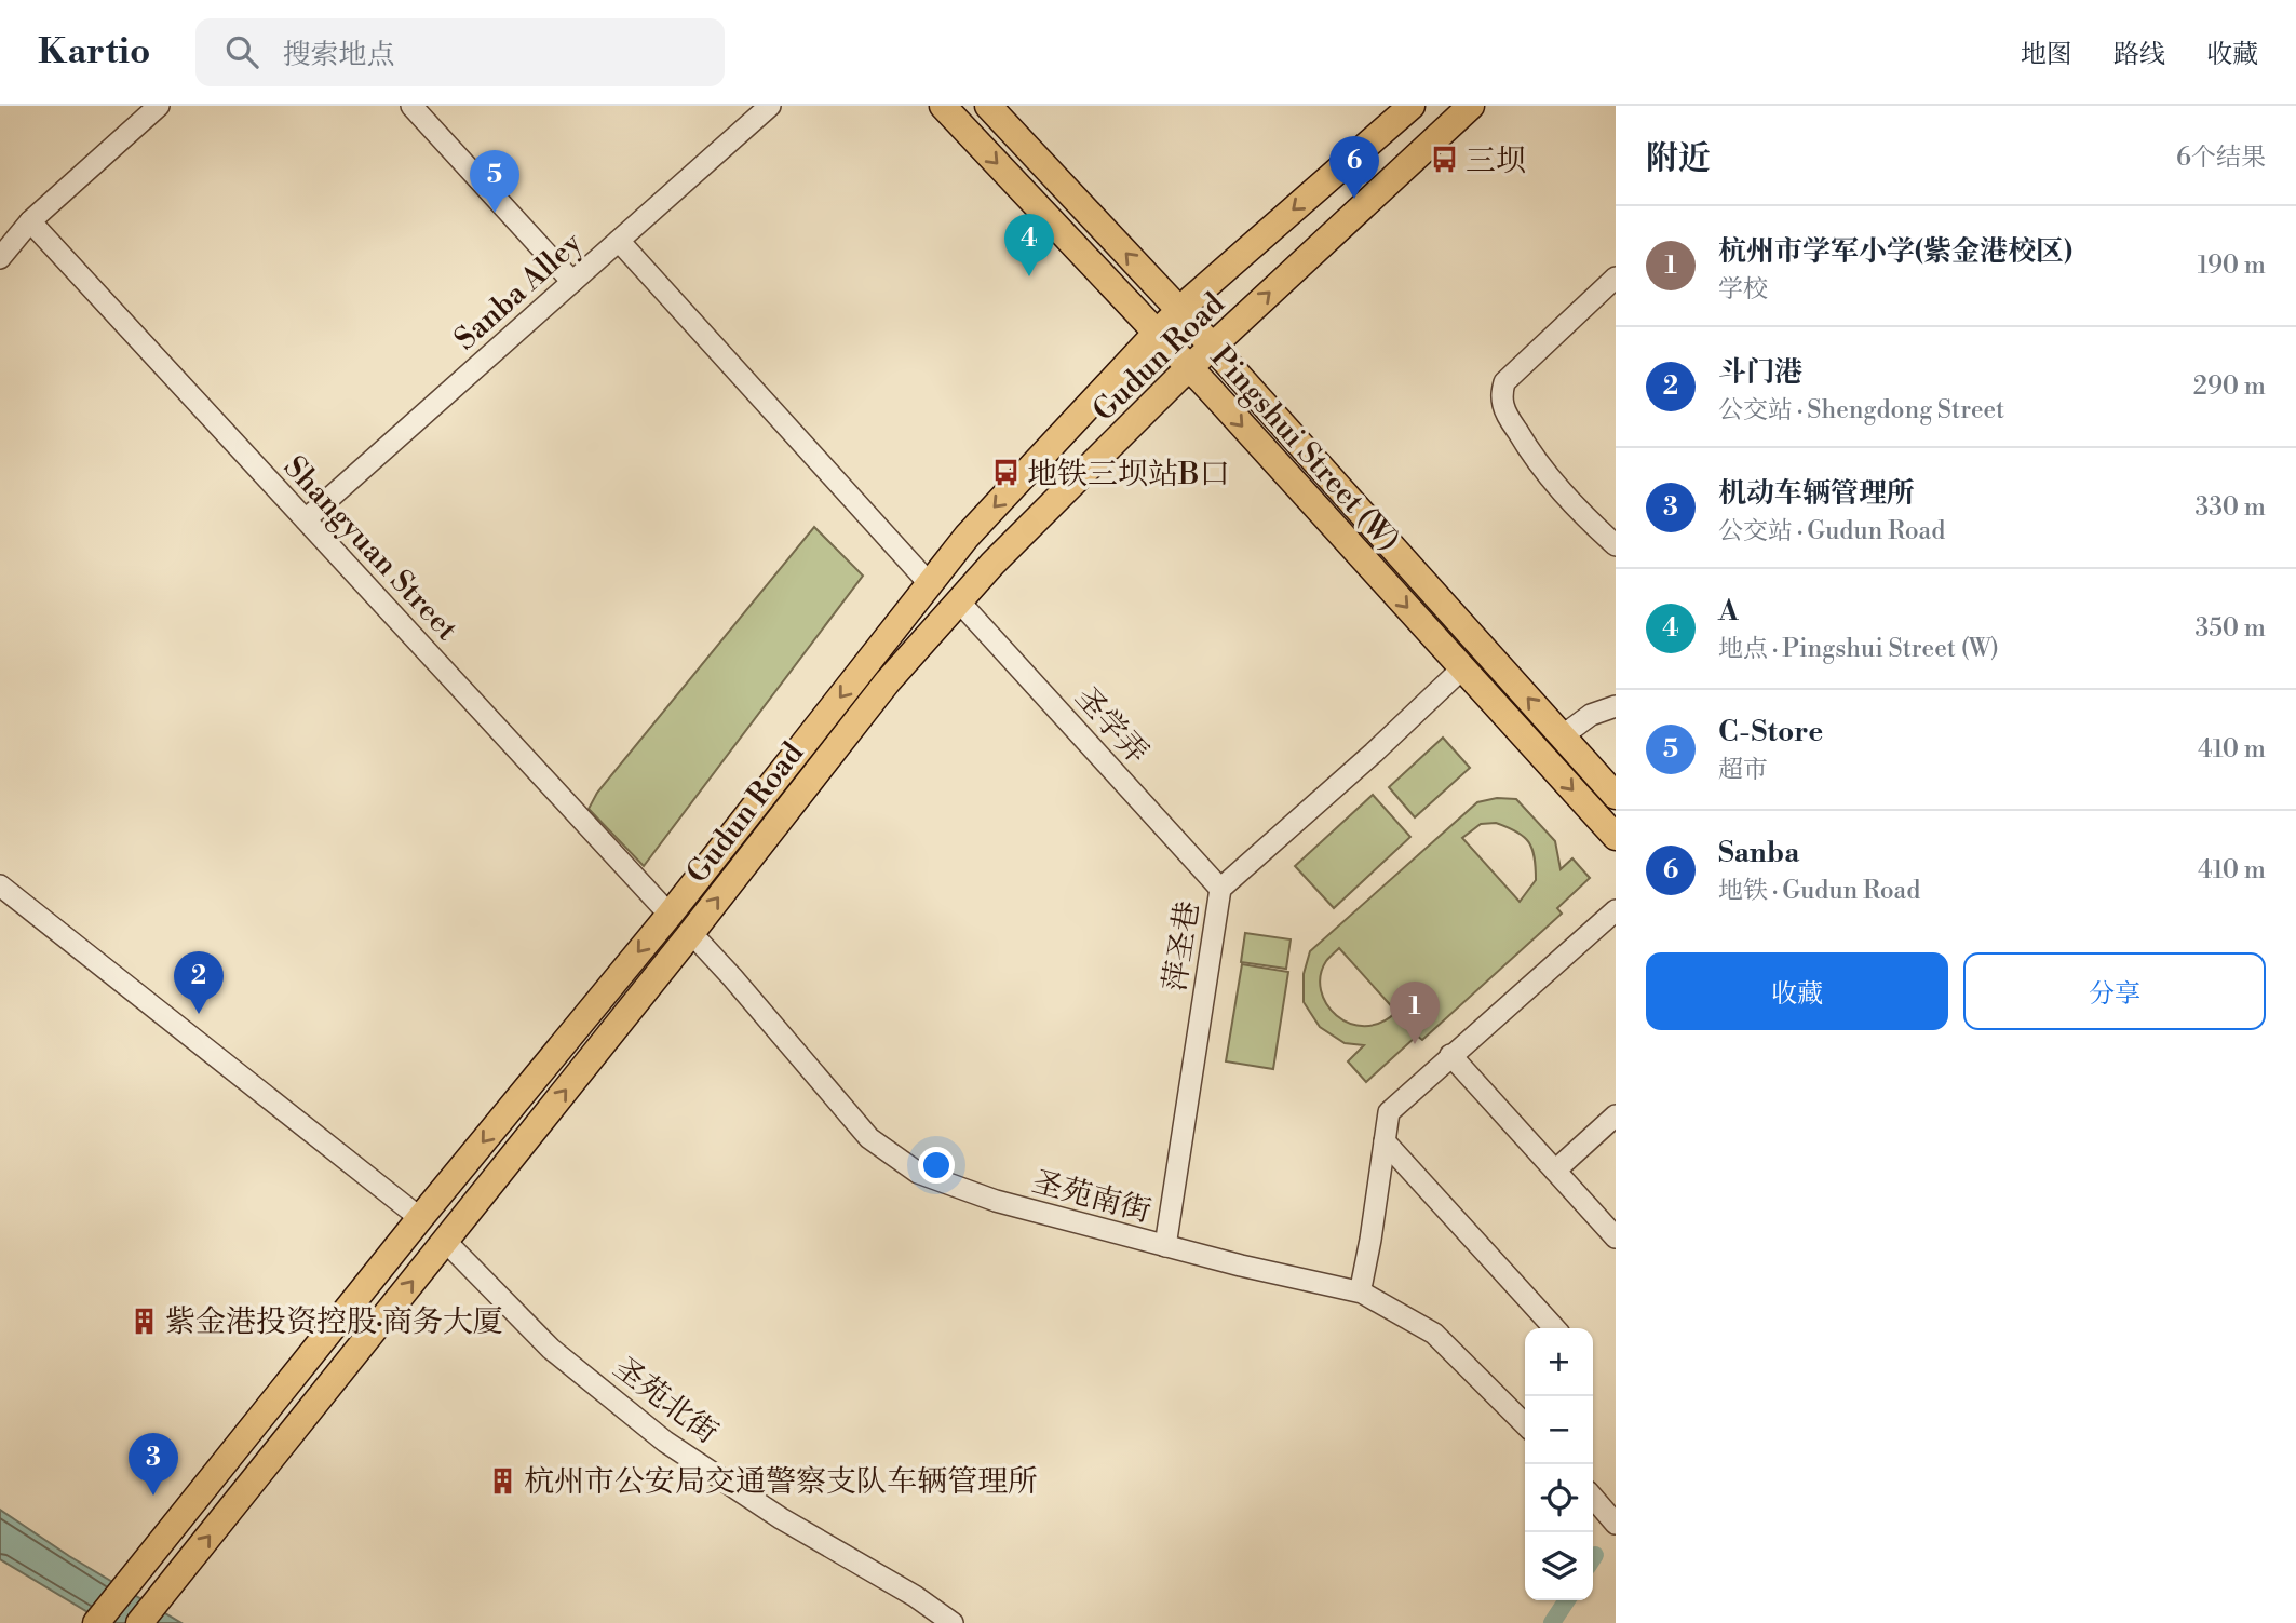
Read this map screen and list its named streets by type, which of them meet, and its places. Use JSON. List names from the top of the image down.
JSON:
{
  "streets": {
    "main road": ["Gudun Road", "Pingshui Street (W)"],
    "street": [
      "Sanba Alley",
      "Shangyuan Street",
      "圣学弄",
      "萍圣巷",
      "圣苑南街",
      "圣苑北街"
    ]
  },
  "crossings": [
    ["Sanba Alley", "Shangyuan Street"],
    ["Gudun Road", "Pingshui Street (W)"],
    ["Gudun Road", "Shangyuan Street"],
    ["Gudun Road", "圣学弄"],
    ["Gudun Road", "圣苑南街"],
    ["Gudun Road", "圣苑北街"],
    ["Pingshui Street (W)", "萍圣巷"],
    ["圣学弄", "萍圣巷"],
    ["萍圣巷", "圣苑南街"]
  ],
  "places": {
    "bus stop": ["三坝", "地铁三坝站B口"],
    "building": ["紫金港投资控股·商务大厦", "杭州市公安局交通警察支队车辆管理所"]
  },
  "page": {
    "header": "Kartio",
    "search": "搜索地点",
    "nav": ["地图", "路线", "收藏"],
    "heading": ["附近", "6个结果"],
    "pins": [
      "6",
      "5",
      "4",
      "2",
      "1",
      "3"
    ],
    "list": [
      {
        "mark": "1",
        "name": "杭州市学军小学(紫金港校区)",
        "note": "学校",
        "value": "190 m"
      },
      {
        "mark": "2",
        "name": "斗门港",
        "note": "公交站 · Shengdong Street",
        "value": "290 m"
      },
      {
        "mark": "3",
        "name": "机动车辆管理所",
        "note": "公交站 · Gudun Road",
        "value": "330 m"
      },
      {
        "mark": "4",
        "name": "A",
        "note": "地点 · Pingshui Street (W)",
        "value": "350 m"
      },
      {
        "mark": "5",
        "name": "C-Store",
        "note": "超市",
        "value": "410 m"
      },
      {
        "mark": "6",
        "name": "Sanba",
        "note": "地铁 · Gudun Road",
        "value": "410 m"
      }
    ],
    "buttons": ["收藏", "分享"],
    "map_buttons": ["+", "−"]
  }
}
